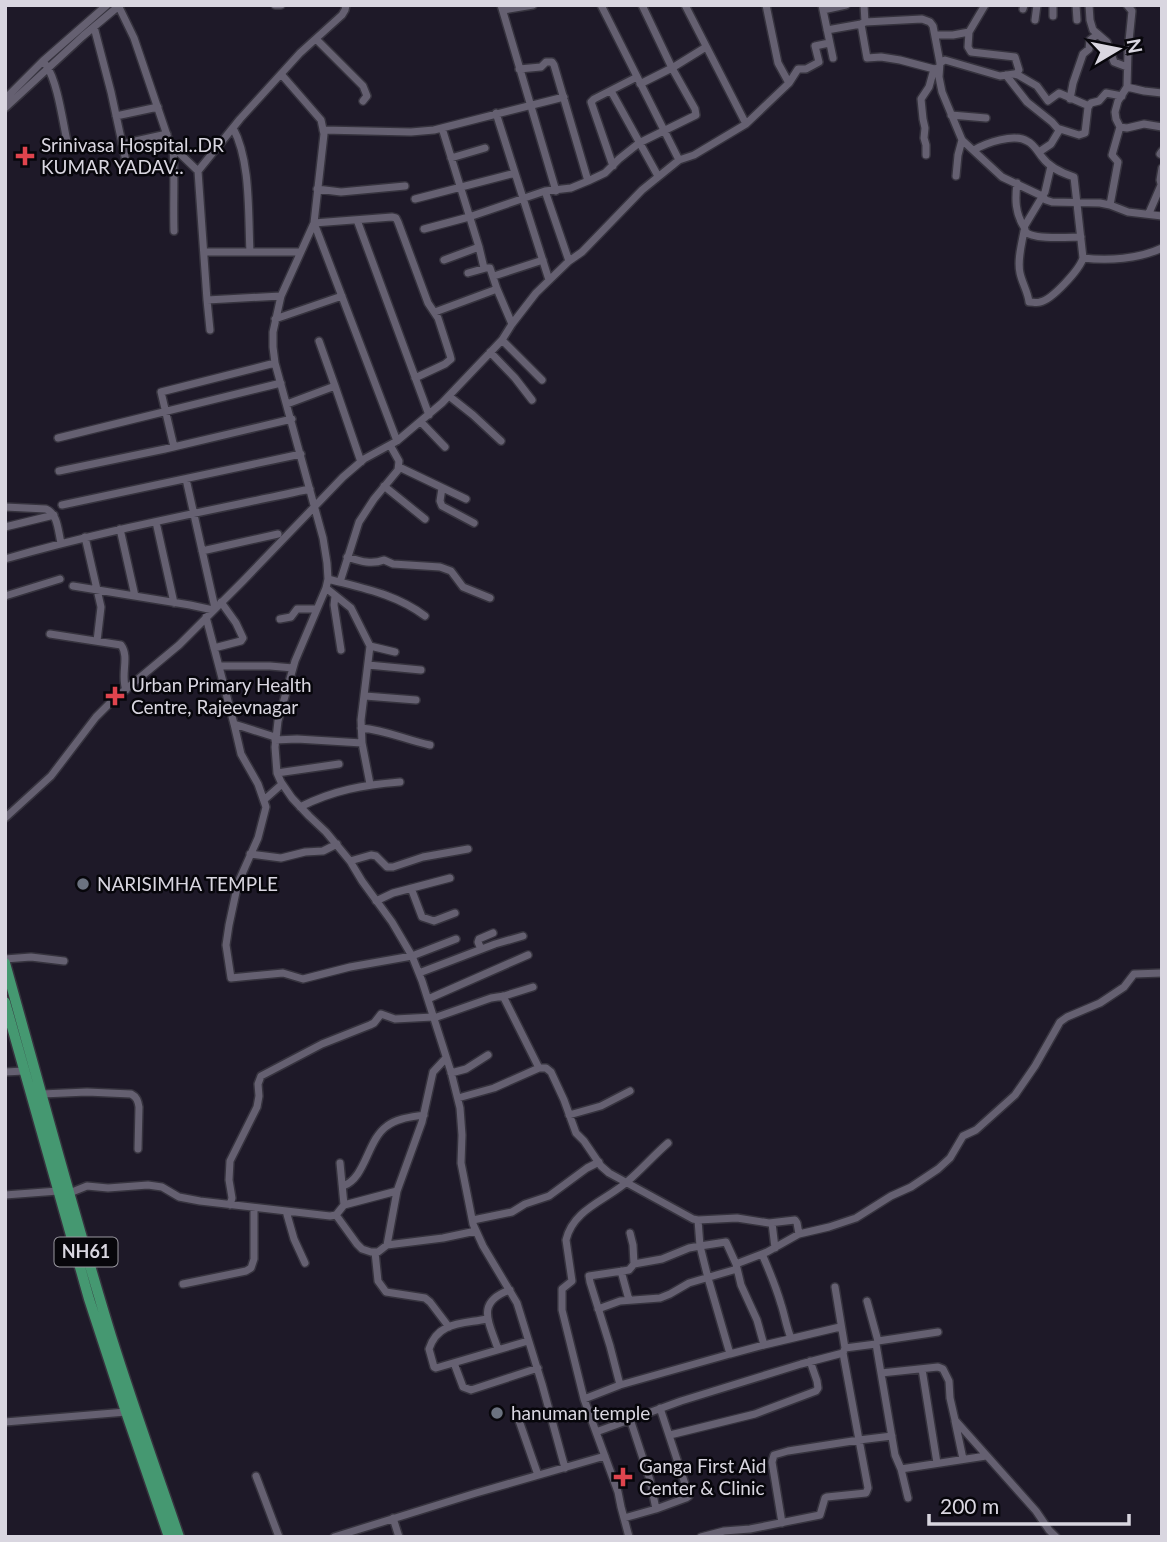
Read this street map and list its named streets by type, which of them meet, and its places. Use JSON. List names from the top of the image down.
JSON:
{
  "streets": {
    "highway": ["NH61"]
  },
  "places": {
    "health": ["Srinivasa Hospital..DR KUMAR YADAV..", "Urban Primary Health Centre, Rajeevnagar", "Ganga First Aid Center & Clinic"],
    "other": ["NARISIMHA TEMPLE", "hanuman temple"]
  },
  "scale_bar": "200 m",
  "north": "right"
}
